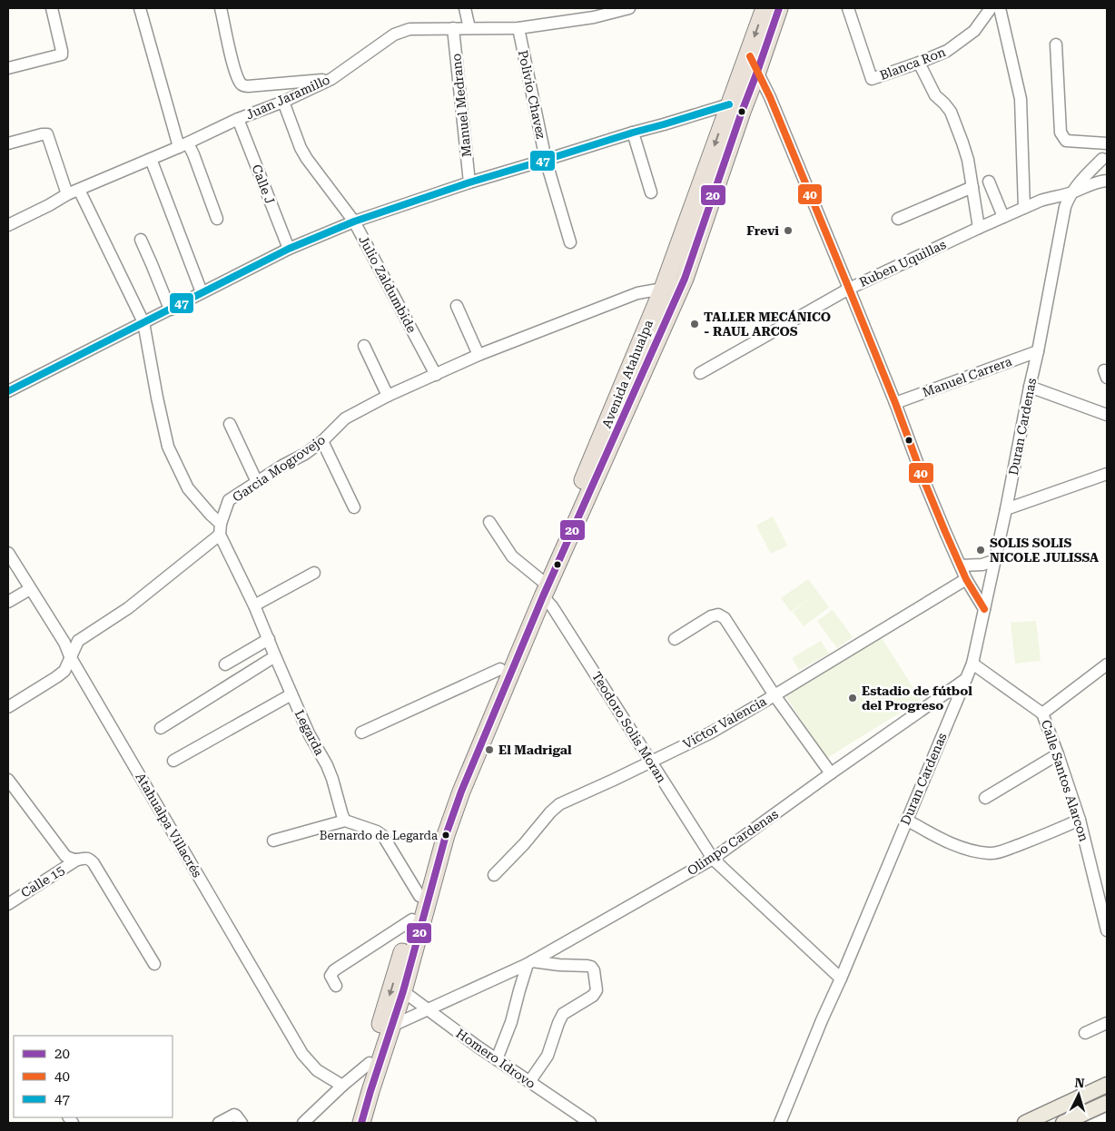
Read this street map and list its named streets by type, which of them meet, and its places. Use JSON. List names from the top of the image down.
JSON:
{
  "streets": {
    "highway": ["Avenida Atahualpa"],
    "street": [
      "Blanca Ron",
      "Polivio Chavez",
      "Juan Jaramillo",
      "Manuel Medrano",
      "Calle J",
      "Ruben Uquillas",
      "Julio Zaldumbide",
      "Manuel Carrera",
      "Duran Cardenas",
      "Garcia Mogrovejo",
      "Victor Valencia",
      "Teodoro Solis Moran",
      "Legarda",
      "Calle Santos Alarcon",
      "Atahualpa Villacrés",
      "Olimpo Cardenas",
      "Calle 15",
      "Homero Idrovo"
    ]
  },
  "crossings": [
    ["Polivio Chavez", "Juan Jaramillo"],
    ["Juan Jaramillo", "Manuel Medrano"],
    ["Juan Jaramillo", "Calle J"],
    ["Juan Jaramillo", "Julio Zaldumbide"],
    ["Juan Jaramillo", "Legarda"],
    ["Ruben Uquillas", "Duran Cardenas"],
    ["Julio Zaldumbide", "Garcia Mogrovejo"],
    ["Avenida Atahualpa", "Garcia Mogrovejo"],
    ["Avenida Atahualpa", "Teodoro Solis Moran"],
    ["Avenida Atahualpa", "Olimpo Cardenas"],
    ["Avenida Atahualpa", "Homero Idrovo"],
    ["Manuel Carrera", "Duran Cardenas"],
    ["Duran Cardenas", "Teodoro Solis Moran"],
    ["Duran Cardenas", "Calle Santos Alarcon"],
    ["Duran Cardenas", "Olimpo Cardenas"],
    ["Garcia Mogrovejo", "Legarda"],
    ["Victor Valencia", "Teodoro Solis Moran"],
    ["Teodoro Solis Moran", "Olimpo Cardenas"],
    ["Olimpo Cardenas", "Homero Idrovo"]
  ],
  "places": [
    "Frevi",
    "TALLER MECÁNICO - RAUL ARCOS",
    "SOLIS SOLIS NICOLE JULISSA",
    "Estadio de fútbol del Progreso",
    "El Madrigal",
    "Bernardo de Legarda"
  ],
  "lines": ["transit line 20", "transit line 40", "transit line 47"],
  "legend": ["20", "40", "47"],
  "north": "top"
}
